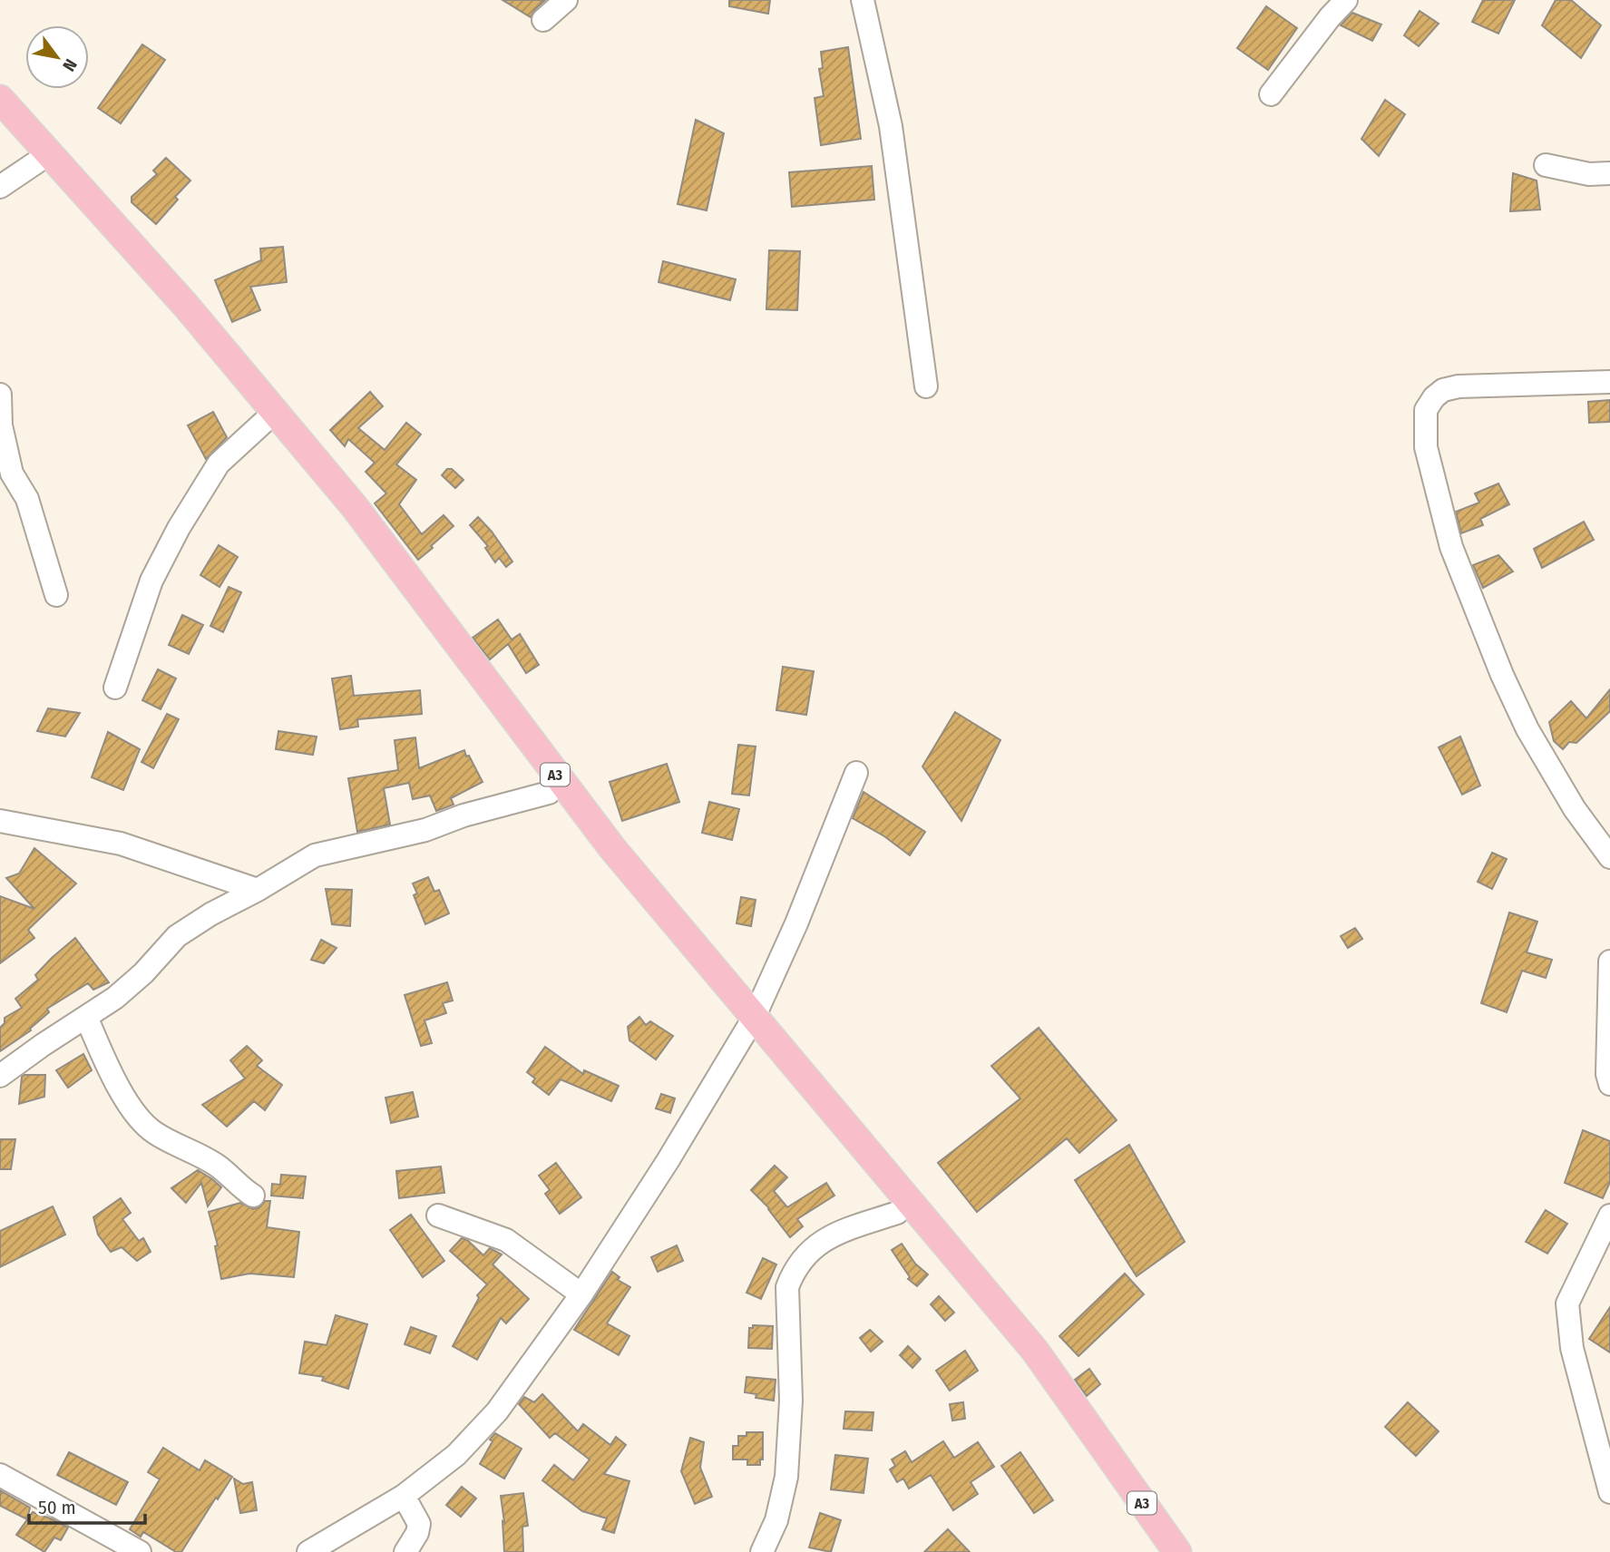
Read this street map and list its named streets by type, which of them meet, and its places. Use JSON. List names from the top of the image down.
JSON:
{
  "streets": {
    "main road": ["A3"]
  },
  "scale_bar": "50 m",
  "north": "bottom right"
}
